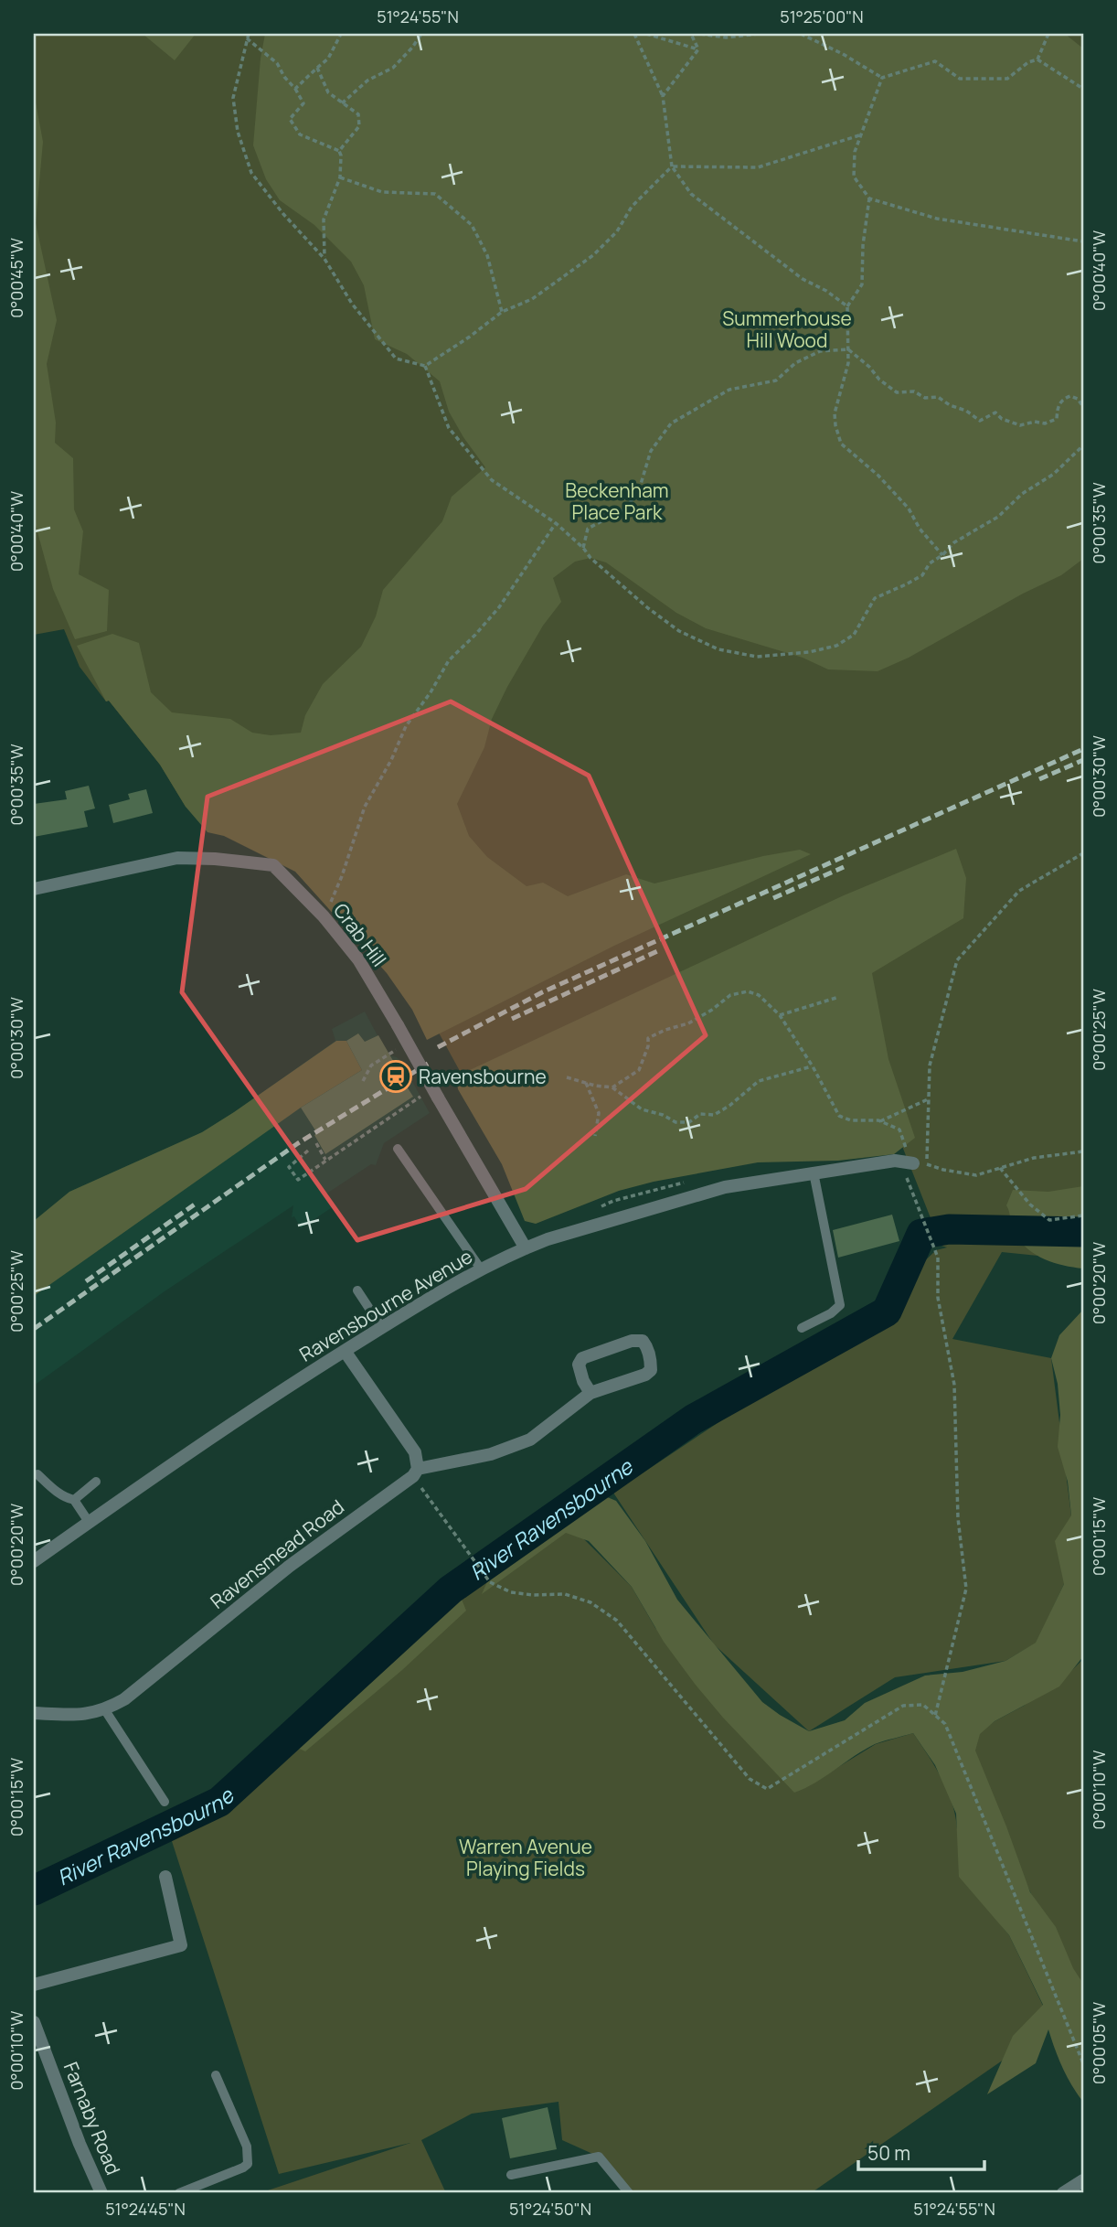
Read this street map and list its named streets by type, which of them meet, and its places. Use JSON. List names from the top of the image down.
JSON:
{
  "streets": {
    "street": [
      "Crab Hill",
      "Ravensbourne Avenue",
      "Ravensmead Road",
      "Farnaby Road"
    ]
  },
  "crossings": [
    ["Crab Hill", "Ravensbourne Avenue"]
  ],
  "water": ["River Ravensbourne"],
  "parks": ["Summerhouse Hill Wood", "Beckenham Place Park", "Warren Avenue Playing Fields"],
  "places": {
    "station": ["Ravensbourne"]
  },
  "scale_bar": "50 m",
  "coordinates": [
    "51°24'55\"N",
    "51°25'00\"N",
    "0°00'40\"W",
    "0°00'45\"W",
    "0°00'35\"W",
    "0°00'30\"W",
    "0°00'25\"W",
    "0°00'20\"W",
    "0°00'15\"W",
    "0°00'10\"W",
    "0°00'05\"W",
    "51°24'45\"N",
    "51°24'50\"N"
  ]
}
